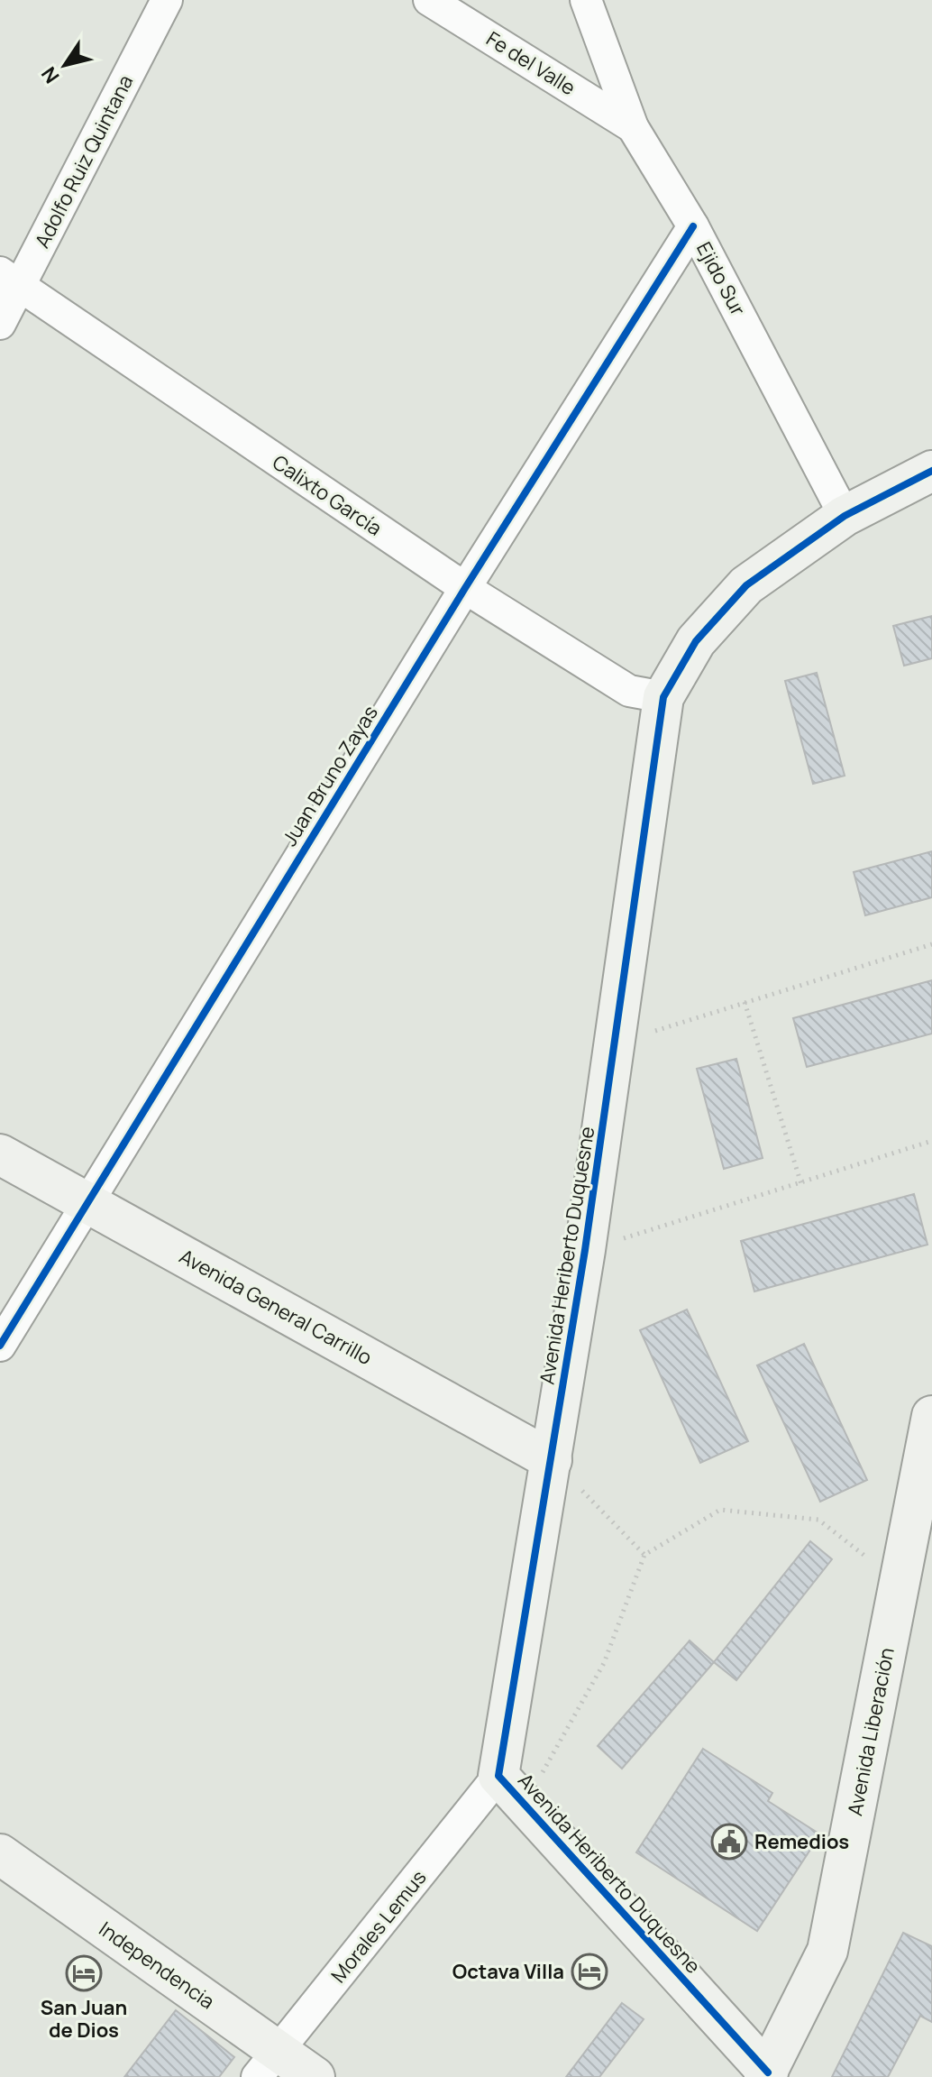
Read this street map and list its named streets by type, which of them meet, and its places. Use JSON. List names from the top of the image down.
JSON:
{
  "streets": {
    "street": [
      "Fe del Valle",
      "Adolfo Ruiz Quintana",
      "Ejido Sur",
      "Calixto García",
      "Juan Bruno Zayas",
      "Avenida Heriberto Duquesne",
      "Avenida General Carrillo",
      "Avenida Liberación",
      "Morales Lemus",
      "Independencia"
    ]
  },
  "crossings": [
    ["Fe del Valle", "Ejido Sur"],
    ["Adolfo Ruiz Quintana", "Calixto García"],
    ["Ejido Sur", "Juan Bruno Zayas"],
    ["Ejido Sur", "Avenida Heriberto Duquesne"],
    ["Calixto García", "Juan Bruno Zayas"],
    ["Calixto García", "Avenida Heriberto Duquesne"],
    ["Juan Bruno Zayas", "Avenida General Carrillo"],
    ["Avenida Heriberto Duquesne", "Avenida General Carrillo"],
    ["Avenida Heriberto Duquesne", "Avenida Liberación"],
    ["Avenida Heriberto Duquesne", "Morales Lemus"],
    ["Morales Lemus", "Independencia"]
  ],
  "places": {
    "public building": ["Remedios"],
    "hotel": ["Octava Villa", "San Juan de Dios"]
  },
  "north": "bottom left"
}
